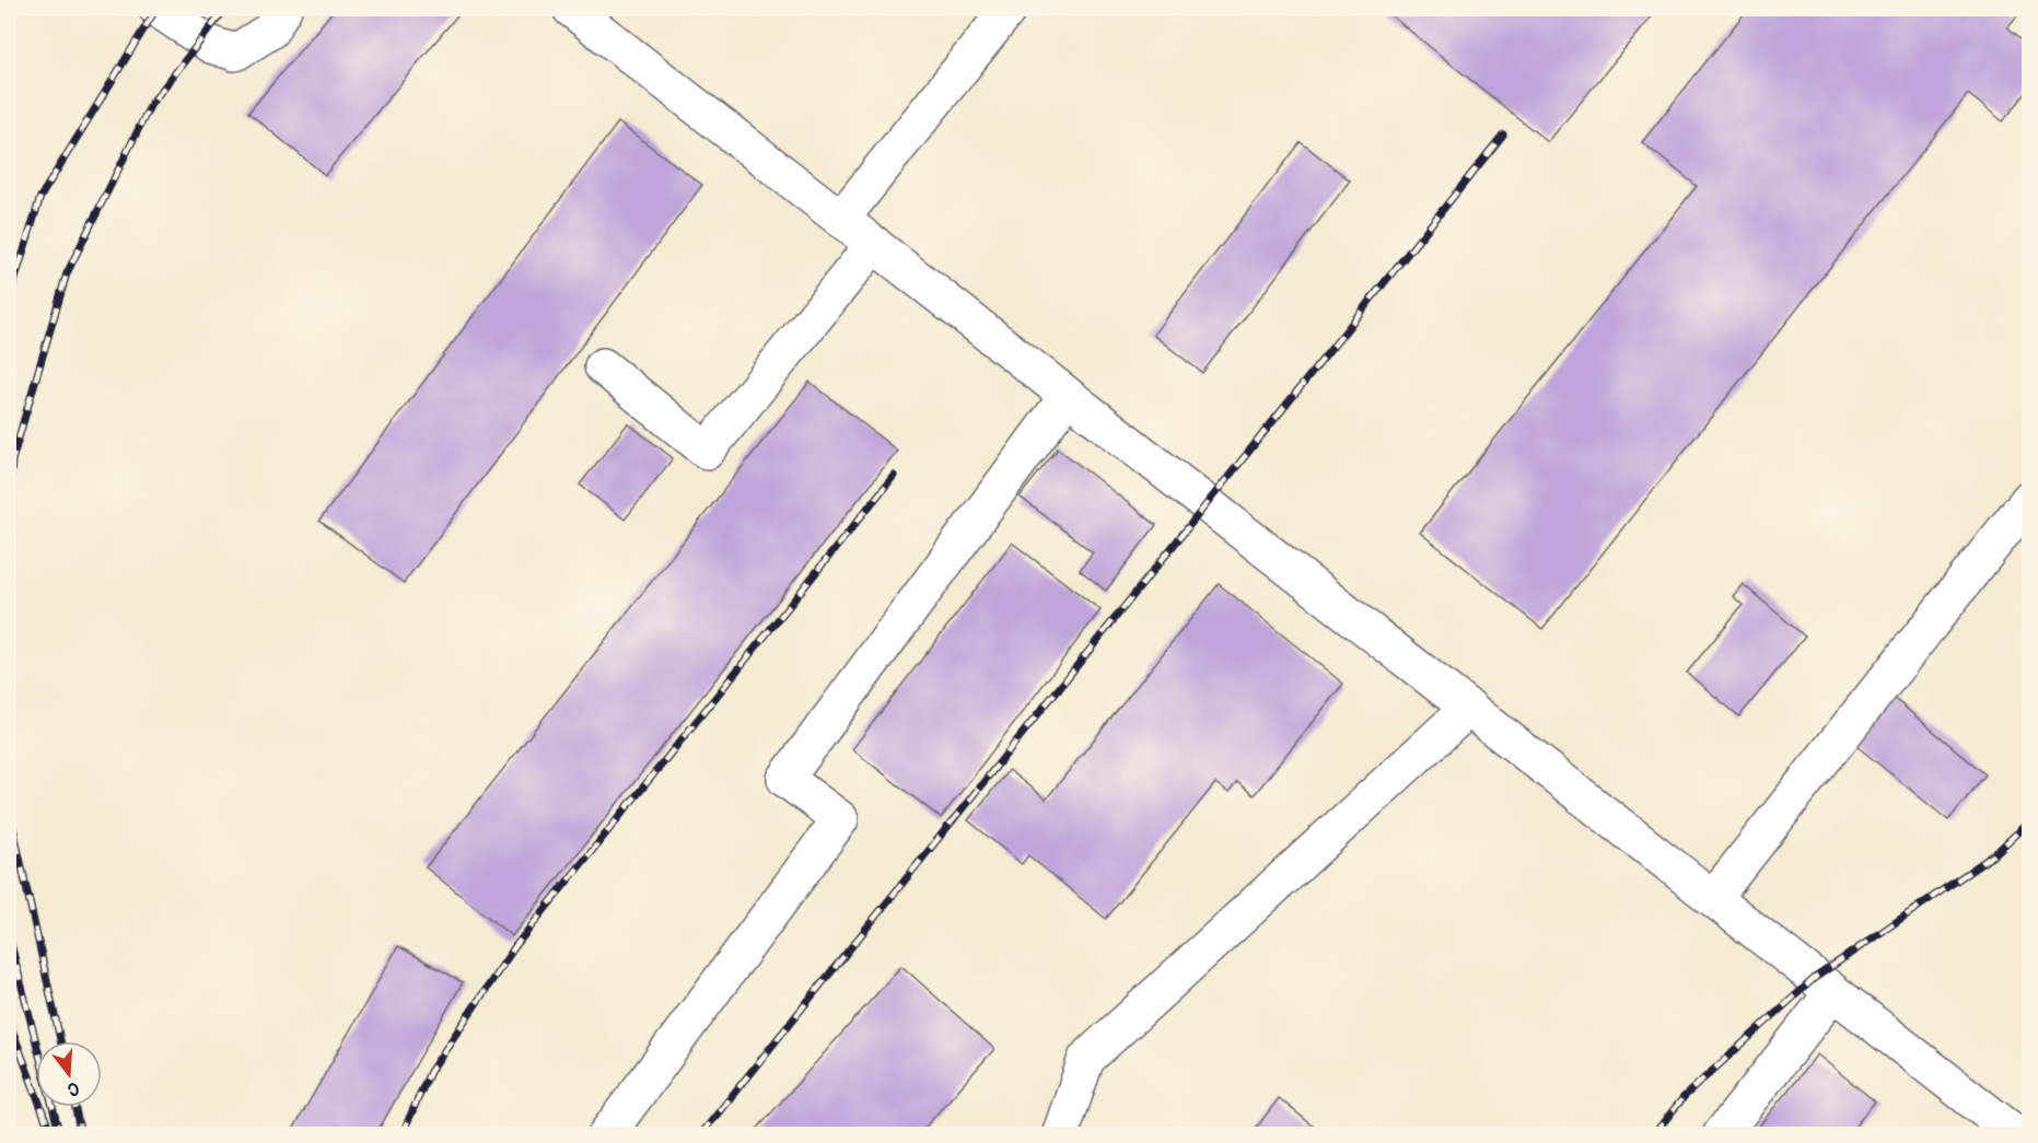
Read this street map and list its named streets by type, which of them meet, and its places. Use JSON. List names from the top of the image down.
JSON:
{
  "north": "bottom"
}
